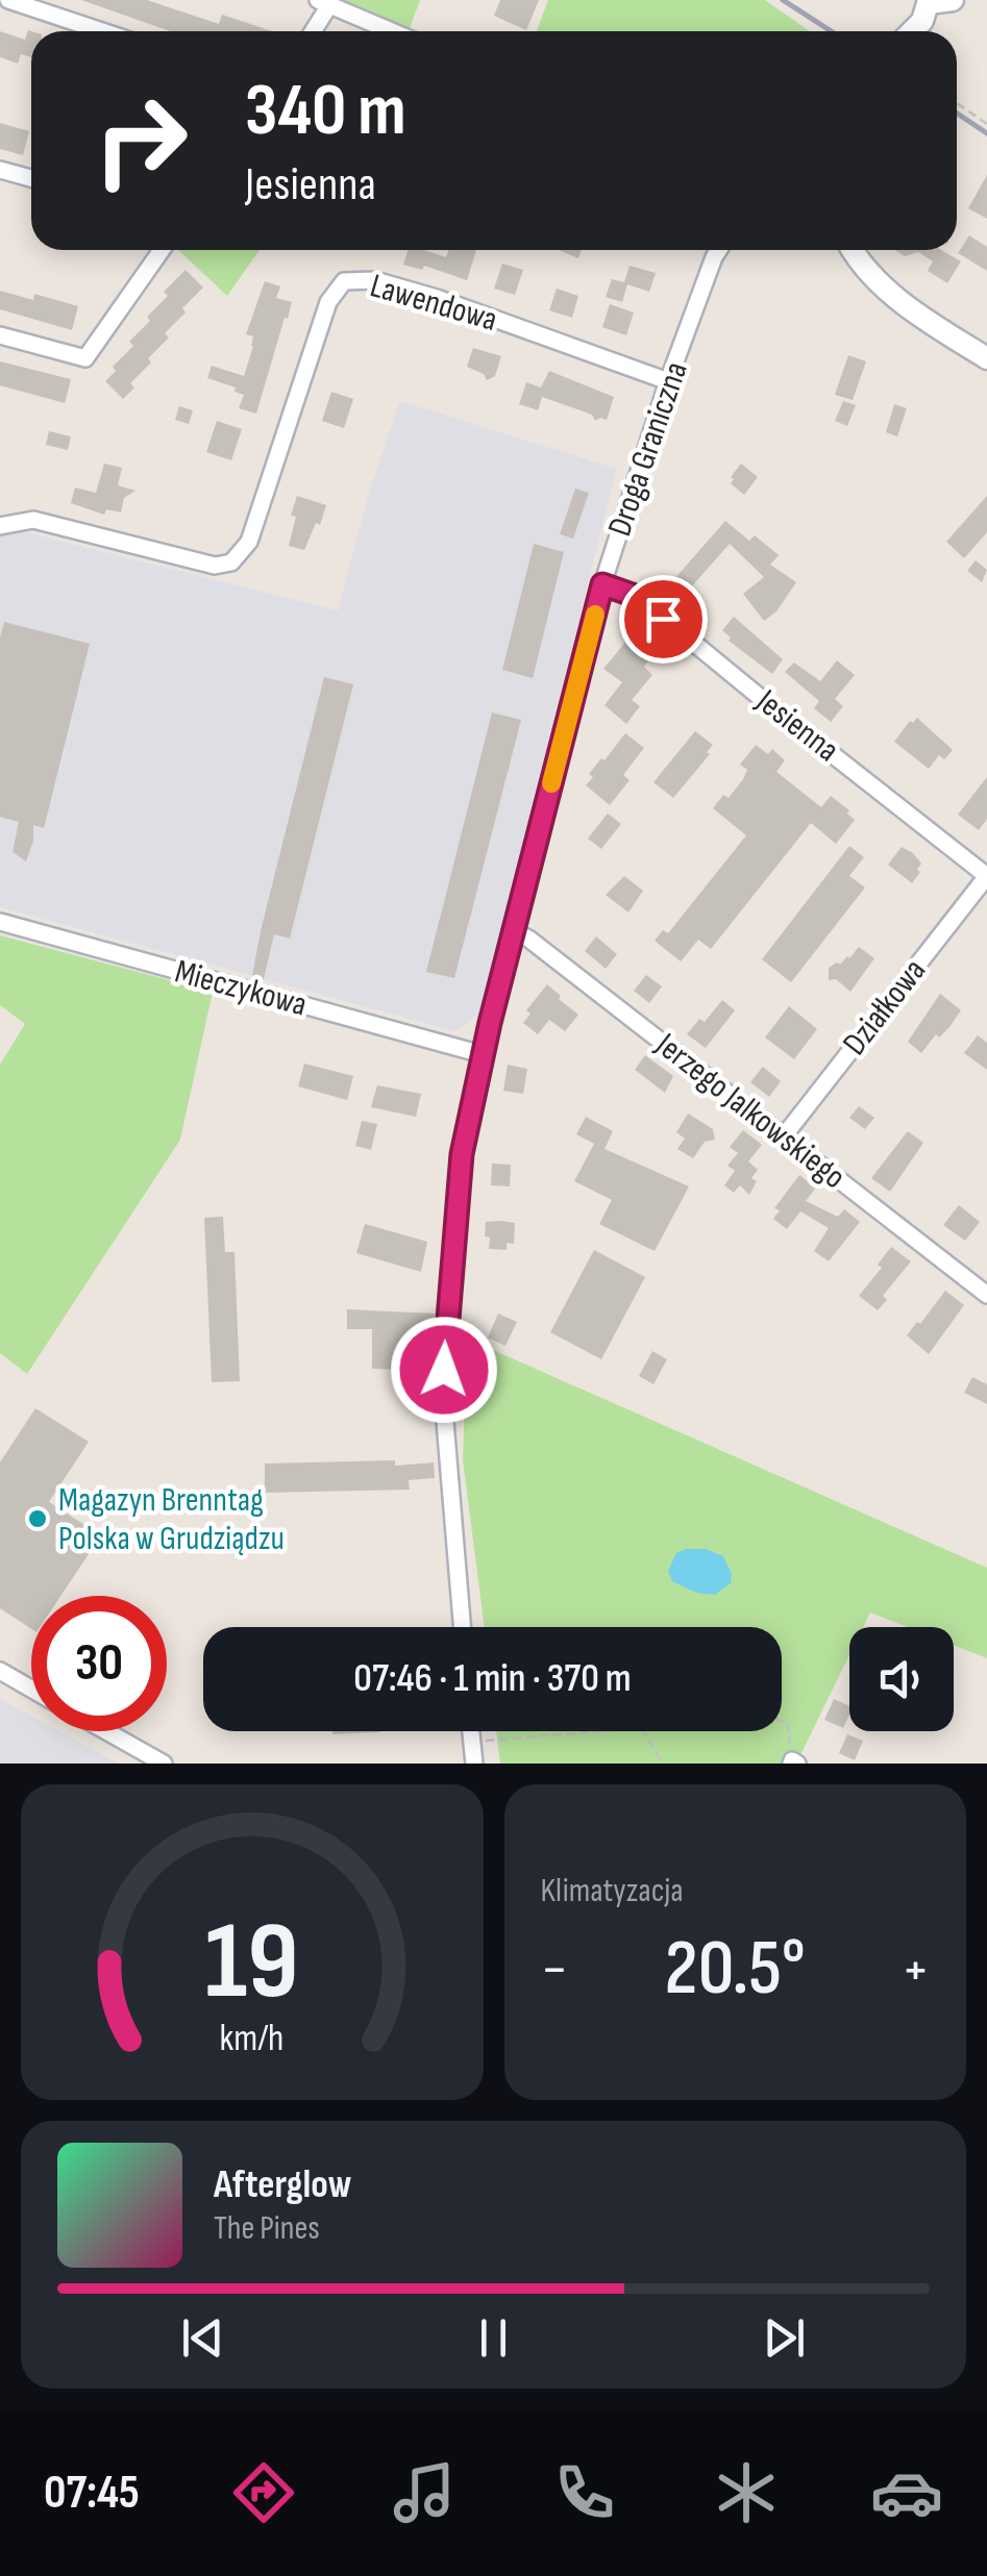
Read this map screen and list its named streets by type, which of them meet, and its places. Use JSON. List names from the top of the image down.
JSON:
{
  "streets": {
    "street": [
      "Lawendowa",
      "Droga Graniczna",
      "Jesienna",
      "Mieczykowa",
      "Działkowa",
      "Jerzego Jalkowskiego"
    ]
  },
  "crossings": [
    ["Lawendowa", "Droga Graniczna"],
    ["Droga Graniczna", "Jesienna"],
    ["Droga Graniczna", "Mieczykowa"],
    ["Droga Graniczna", "Jerzego Jalkowskiego"],
    ["Jesienna", "Działkowa"],
    ["Działkowa", "Jerzego Jalkowskiego"]
  ],
  "places": ["Magazyn Brenntag Polska w Grudziądzu"],
  "page": {
    "turn": ["340 m", "Jesienna"],
    "limit": "30",
    "trip": "07:46 · 1 min · 370 m",
    "tile": "Klimatyzacja",
    "heat": ["−", "20.5°", "+"],
    "song": ["Afterglow", "The Pines"],
    "tabs": "07:45",
    "gauge": ["19", "km/h"]
  }
}
